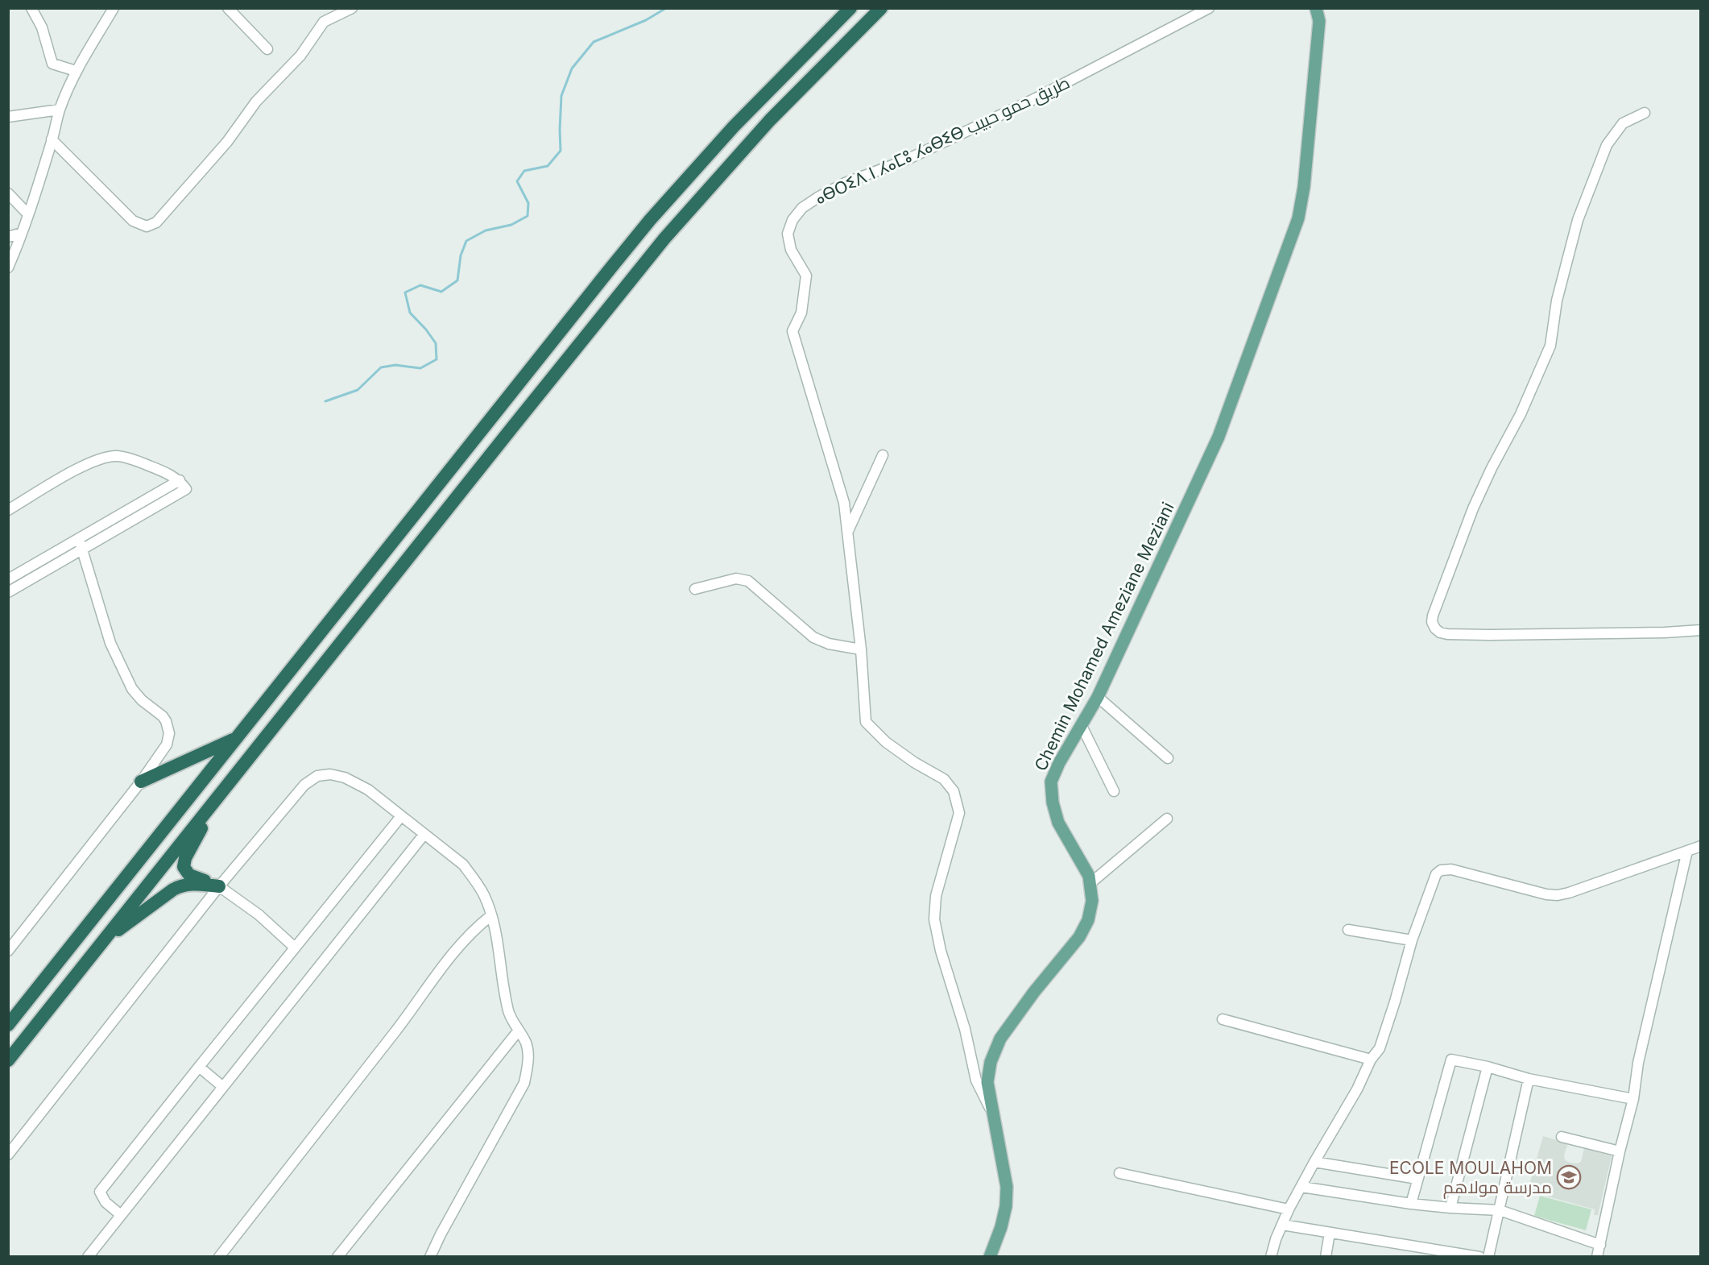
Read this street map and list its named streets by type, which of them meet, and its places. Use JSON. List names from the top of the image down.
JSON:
{
  "streets": {
    "main road": ["Chemin Mohamed Ameziane Meziani"],
    "street": ["ⴰⴱⵔⵉⴷ ⵏ ⵃⴰⵎⵓ ⵃⴰⴱⵉⴱ طريق حمو حبيب"]
  },
  "crossings": [
    ["ⴰⴱⵔⵉⴷ ⵏ ⵃⴰⵎⵓ ⵃⴰⴱⵉⴱ طريق حمو حبيب", "Chemin Mohamed Ameziane Meziani"]
  ],
  "places": {
    "school or university": ["ECOLE MOULAHOM مدرسة مولاهم"]
  }
}
